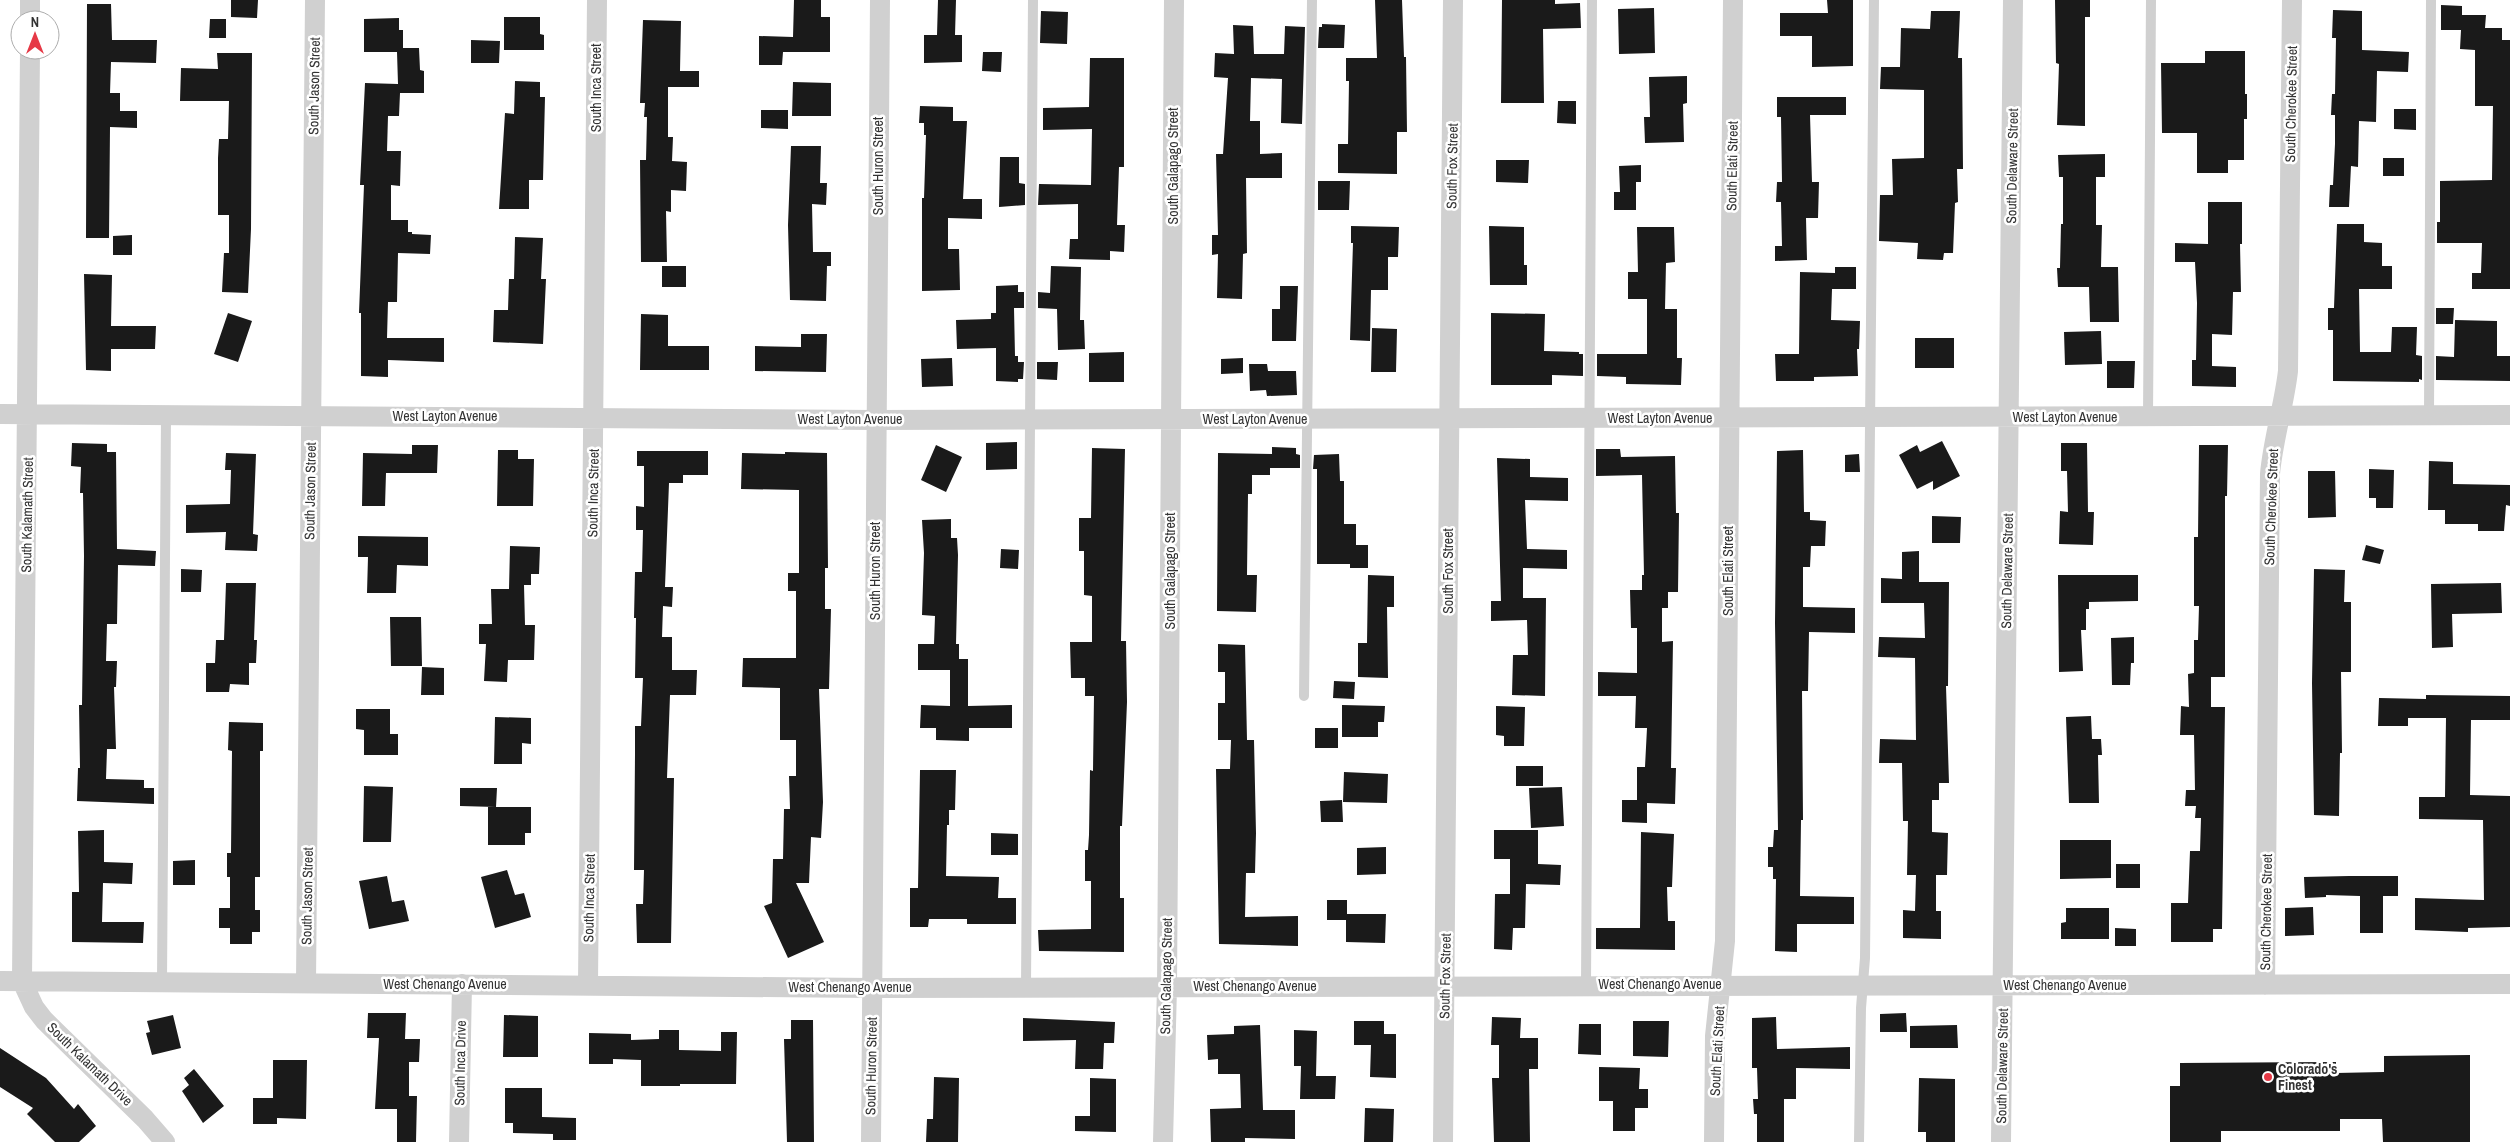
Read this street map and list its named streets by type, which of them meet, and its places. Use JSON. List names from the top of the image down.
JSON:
{
  "streets": {
    "street": [
      "South Jason Street",
      "South Inca Street",
      "South Cherokee Street",
      "South Huron Street",
      "South Galapago Street",
      "South Fox Street",
      "South Elati Street",
      "South Delaware Street",
      "West Layton Avenue",
      "South Kalamath Street",
      "West Chenango Avenue",
      "South Inca Drive",
      "South Kalamath Drive"
    ]
  },
  "crossings": [
    ["South Jason Street", "West Layton Avenue"],
    ["South Jason Street", "West Chenango Avenue"],
    ["South Inca Street", "West Layton Avenue"],
    ["South Inca Street", "West Chenango Avenue"],
    ["South Cherokee Street", "West Layton Avenue"],
    ["South Cherokee Street", "West Chenango Avenue"],
    ["South Huron Street", "West Layton Avenue"],
    ["South Huron Street", "West Chenango Avenue"],
    ["South Galapago Street", "West Layton Avenue"],
    ["South Galapago Street", "West Chenango Avenue"],
    ["South Fox Street", "West Layton Avenue"],
    ["South Fox Street", "West Chenango Avenue"],
    ["South Elati Street", "West Layton Avenue"],
    ["South Elati Street", "West Chenango Avenue"],
    ["South Delaware Street", "West Layton Avenue"],
    ["South Delaware Street", "West Chenango Avenue"],
    ["West Layton Avenue", "South Kalamath Street"],
    ["South Kalamath Street", "West Chenango Avenue"],
    ["South Kalamath Street", "South Kalamath Drive"],
    ["West Chenango Avenue", "South Inca Drive"],
    ["West Chenango Avenue", "South Kalamath Drive"]
  ],
  "places": ["Colorado's Finest"],
  "north": "top"
}
